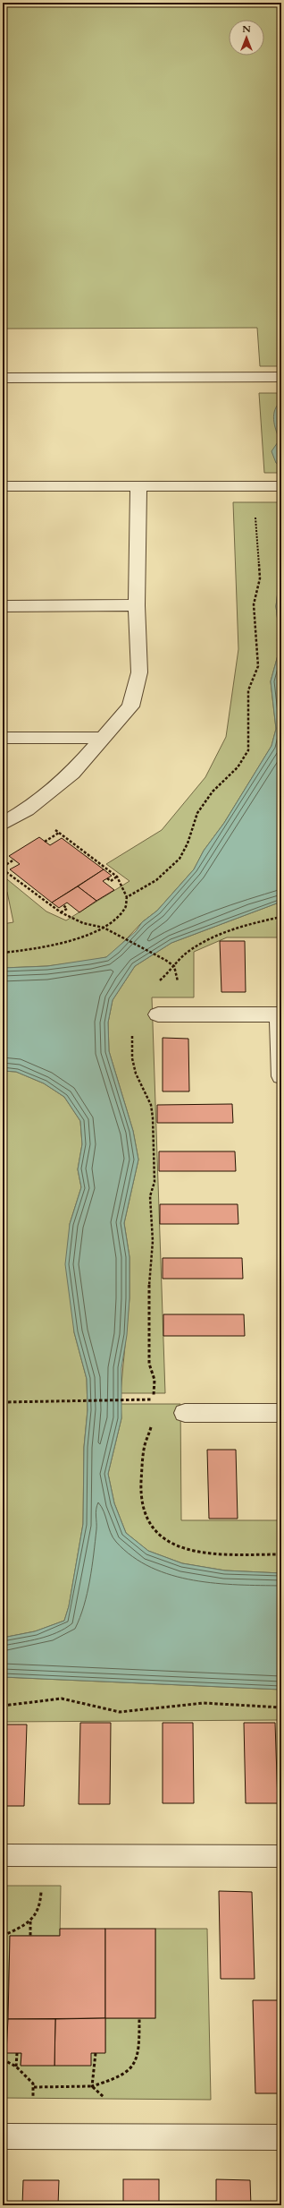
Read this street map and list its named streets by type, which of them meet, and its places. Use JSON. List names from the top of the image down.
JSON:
{
  "north": "top"
}
